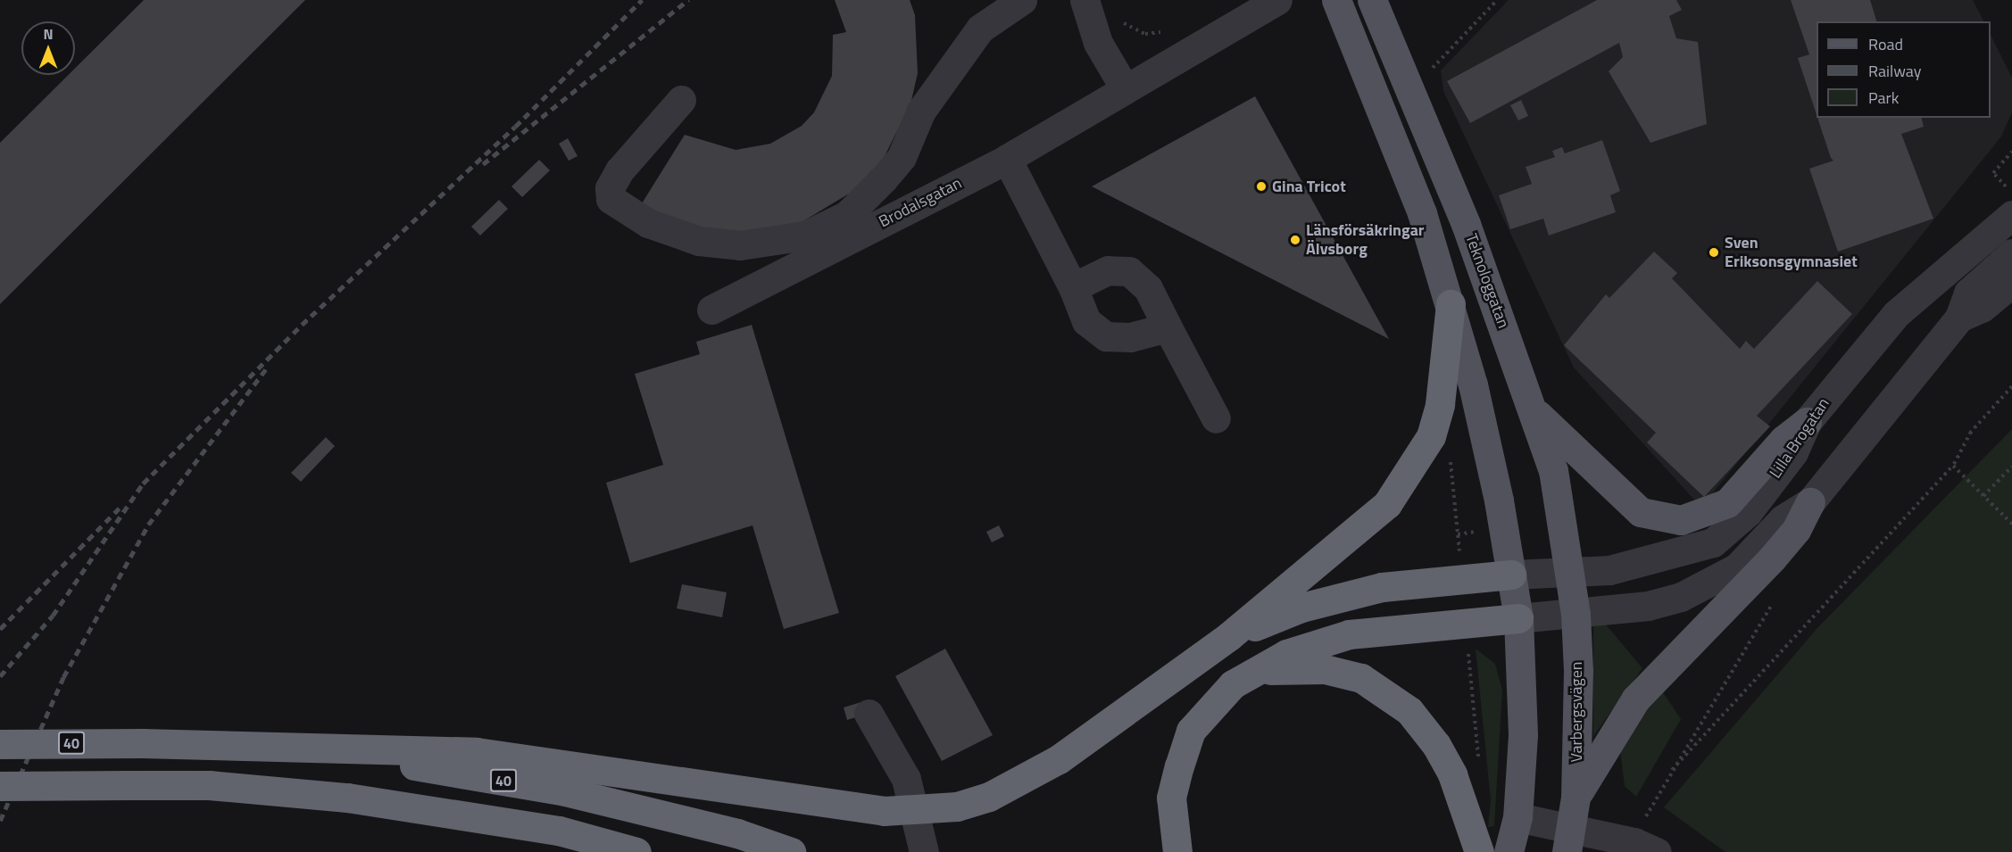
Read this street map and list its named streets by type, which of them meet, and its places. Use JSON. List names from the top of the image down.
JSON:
{
  "streets": {
    "highway": ["40"],
    "main road": ["Teknologgatan", "Varbergsvägen"],
    "street": ["Brodalsgatan", "Lilla Brogatan"]
  },
  "crossings": [
    ["Teknologgatan", "Lilla Brogatan"],
    ["Teknologgatan", "Varbergsvägen"],
    ["Lilla Brogatan", "Varbergsvägen"]
  ],
  "places": ["Gina Tricot", "Länsförsäkringar Älvsborg", "Sven Eriksonsgymnasiet"],
  "legend": ["Road", "Railway", "Park"],
  "north": "top"
}
